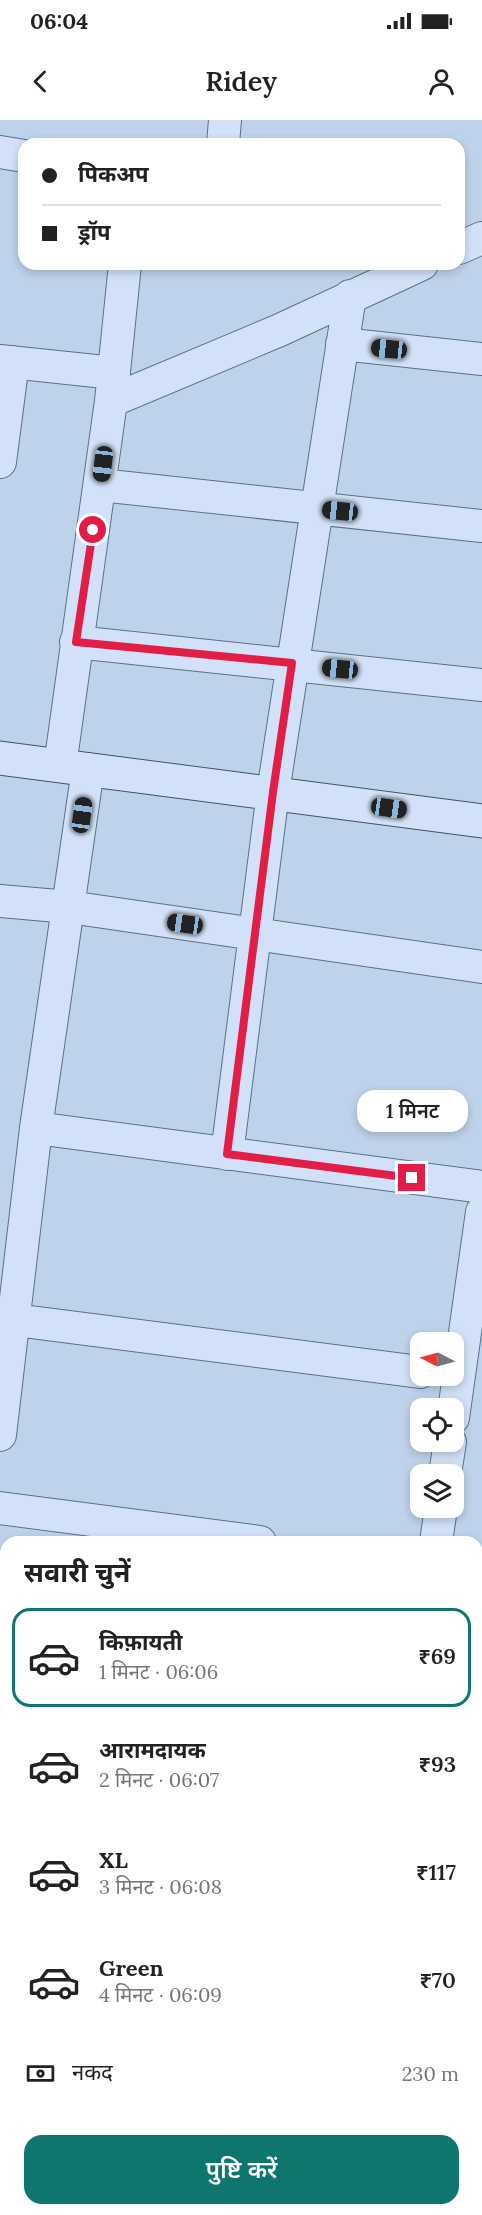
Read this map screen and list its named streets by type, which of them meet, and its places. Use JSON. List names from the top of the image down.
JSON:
{
  "north": "left",
  "page": {
    "status": "06:04",
    "header": "Ridey",
    "banner": ["पिकअप", "ड्रॉप"],
    "bubble": "1 मिनट",
    "heading": "सवारी चुनें",
    "list": [
      {
        "name": "किफ़ायती",
        "note": "1 मिनट · 06:06",
        "value": "₹69"
      },
      {
        "name": "आरामदायक",
        "note": "2 मिनट · 06:07",
        "value": "₹93"
      },
      {
        "name": "XL",
        "note": "3 मिनट · 06:08",
        "value": "₹117"
      },
      {
        "name": "Green",
        "note": "4 मिनट · 06:09",
        "value": "₹70"
      }
    ],
    "pay": ["नकद", "230 m"],
    "buttons": "पुष्टि करें"
  }
}
